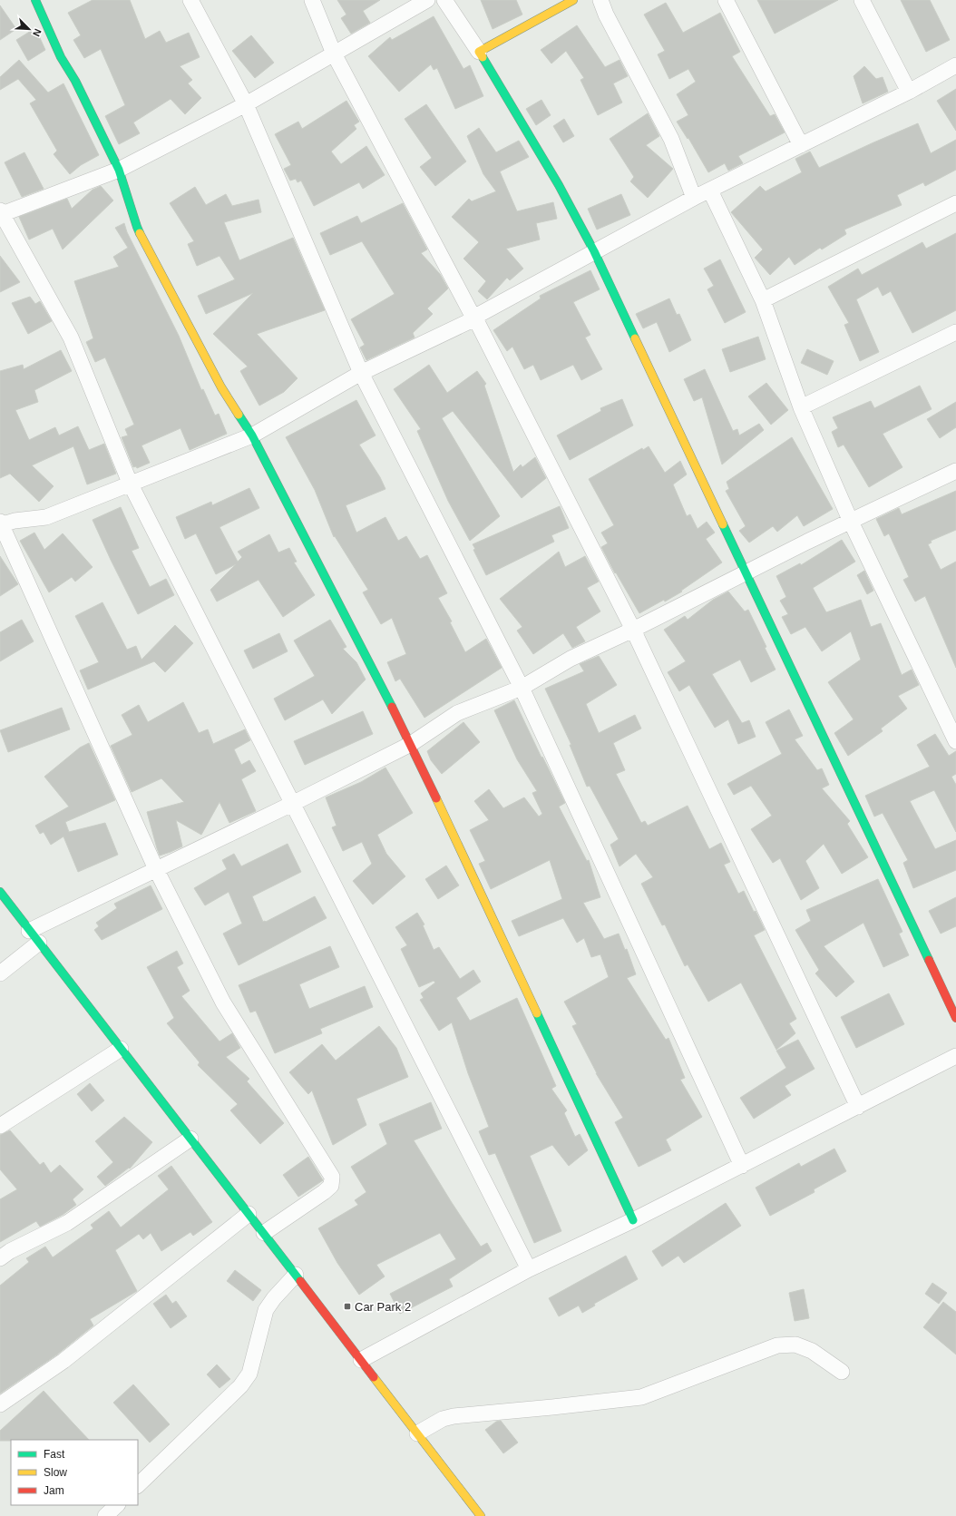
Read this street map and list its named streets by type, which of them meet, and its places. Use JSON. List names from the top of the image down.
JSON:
{
  "places": {
    "transit": ["Car Park 2"]
  },
  "legend": ["Fast", "Slow", "Jam"],
  "north": "bottom right"
}
